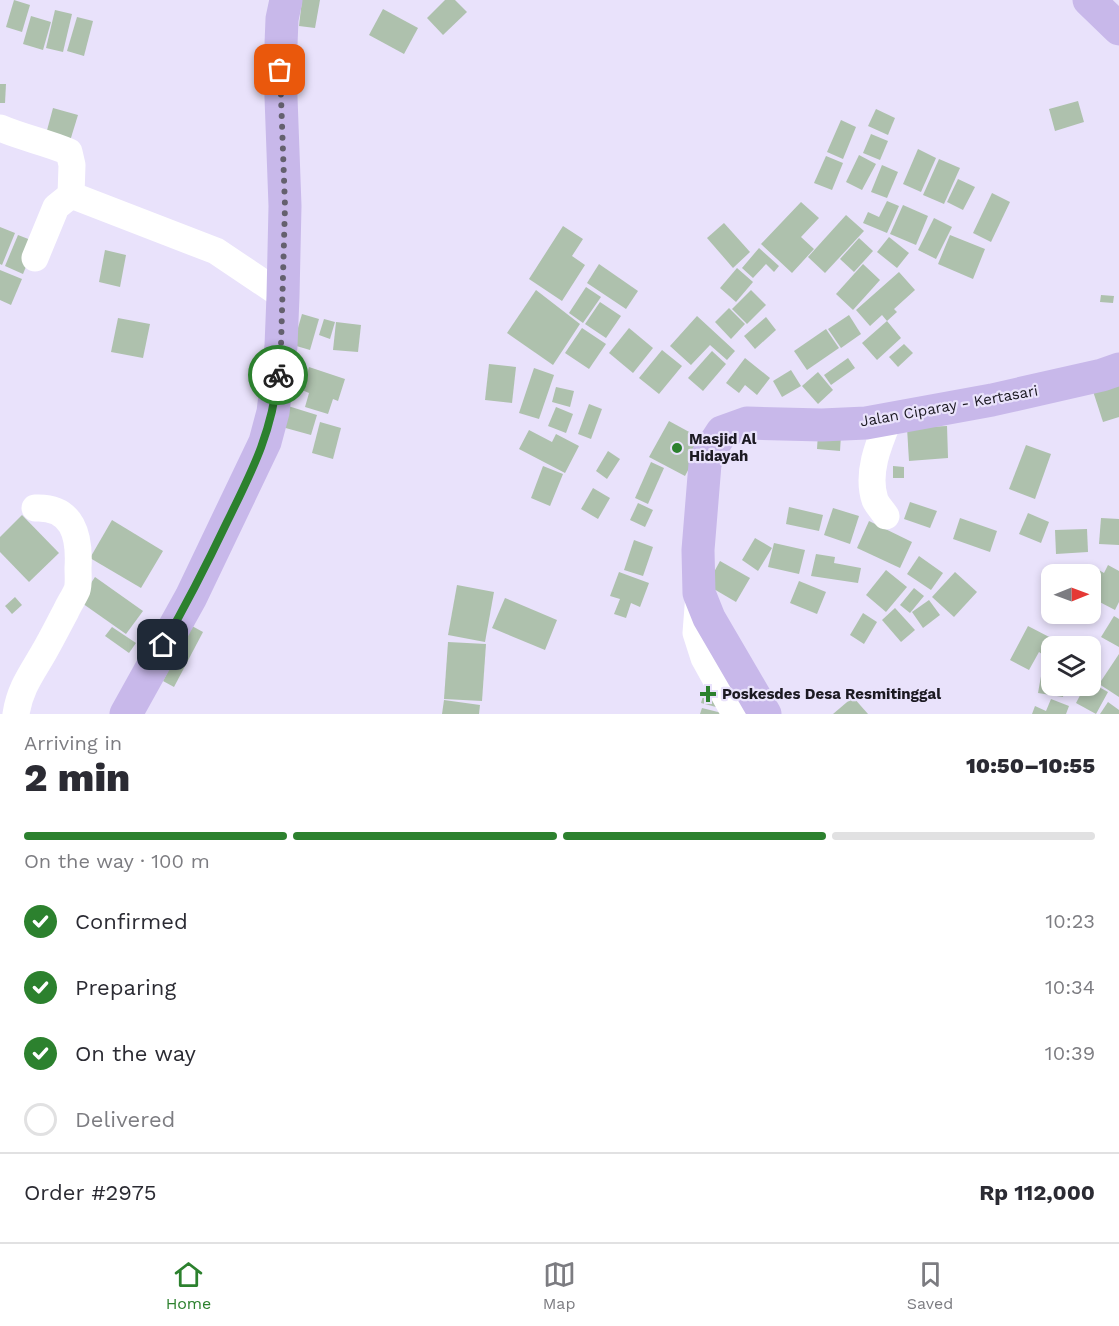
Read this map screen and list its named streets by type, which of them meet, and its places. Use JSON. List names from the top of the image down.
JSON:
{
  "streets": {
    "main road": ["Jalan Ciparay - Kertasari"]
  },
  "places": {
    "other": ["Masjid Al Hidayah"],
    "health": ["Poskesdes Desa Resmitinggal"]
  },
  "north": "right",
  "page": {
    "heading": ["2 min", "Arriving in", "10:50–10:55"],
    "panel": ["Order #2975", "Rp 112,000"],
    "bar": "On the way · 100 m",
    "list": [
      ["Confirmed", "10:23"],
      ["Preparing", "10:34"],
      ["On the way", "10:39"],
      "Delivered"
    ],
    "tabs": ["Home", "Map", "Saved"]
  }
}
